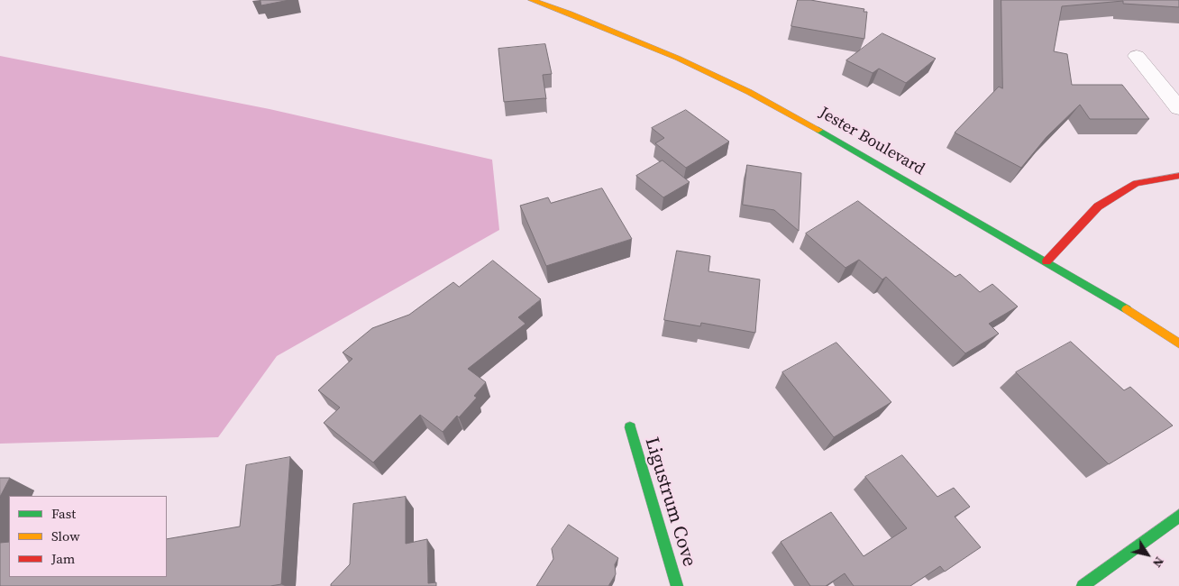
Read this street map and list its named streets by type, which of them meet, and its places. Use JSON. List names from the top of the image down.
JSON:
{
  "streets": {
    "street": ["Jester Boulevard", "Ligustrum Cove"]
  },
  "legend": ["Fast", "Slow", "Jam"],
  "north": "bottom right"
}
